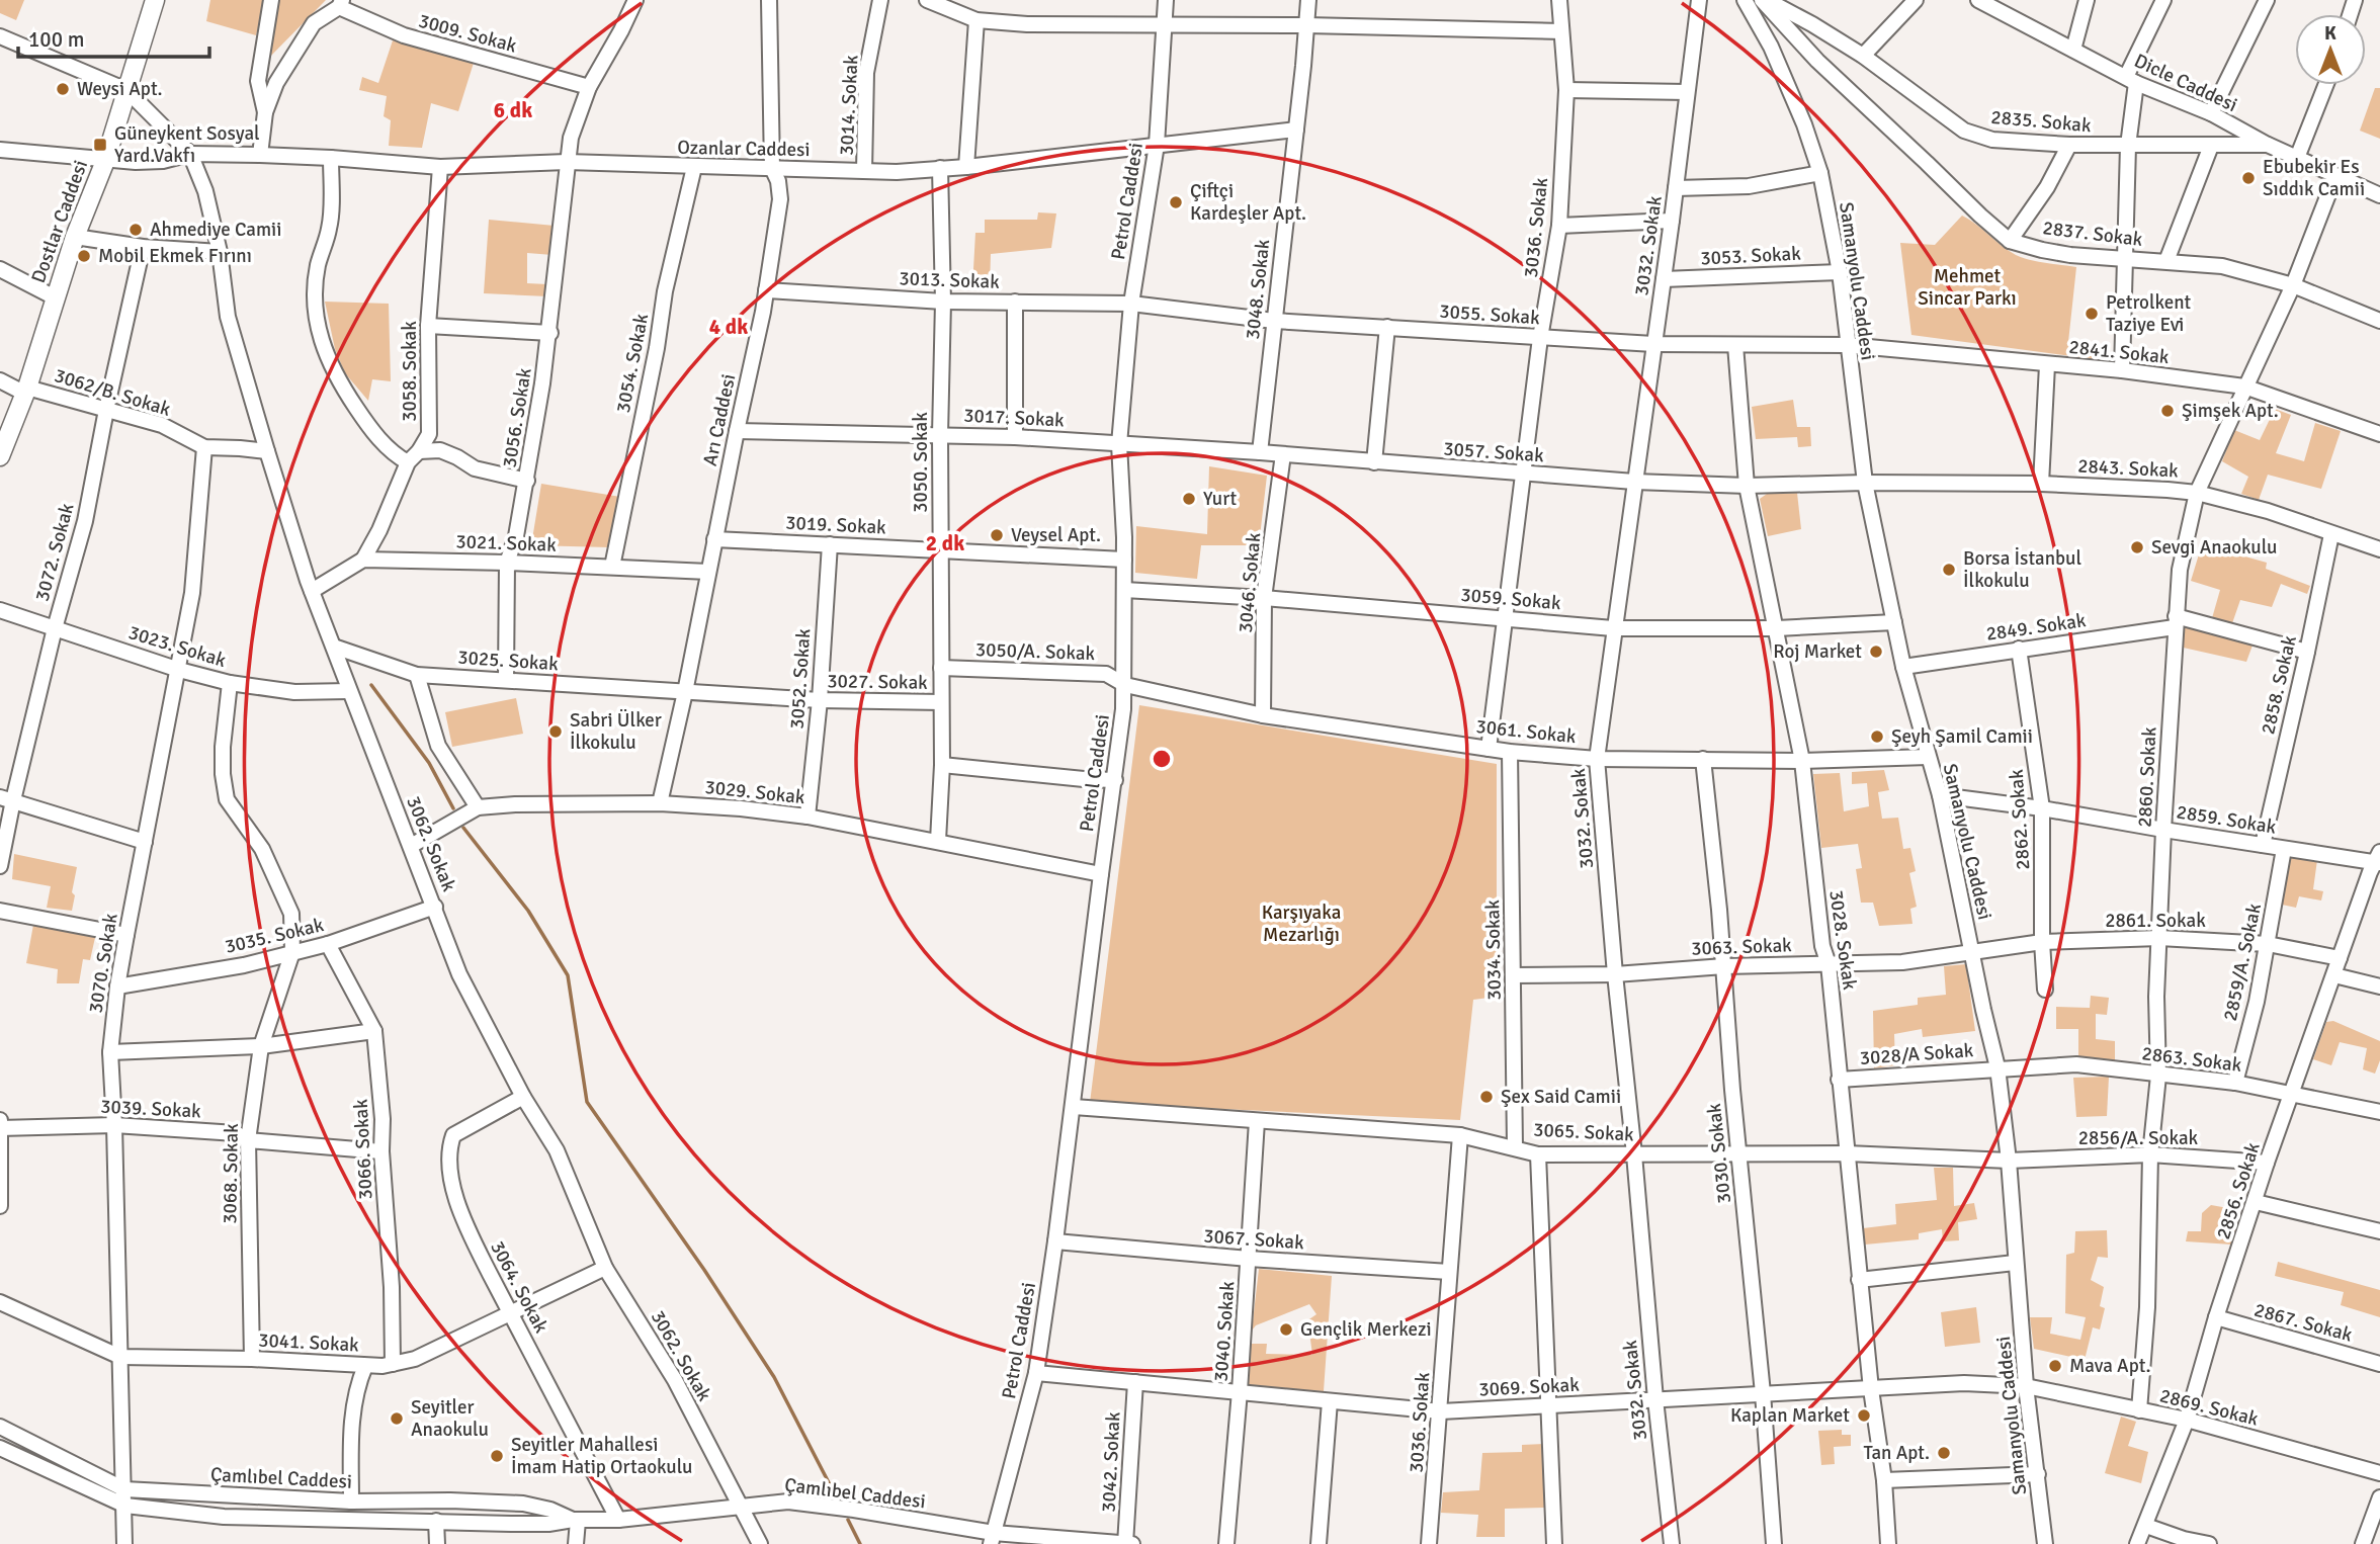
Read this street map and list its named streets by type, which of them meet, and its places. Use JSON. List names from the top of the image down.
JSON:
{
  "streets": {
    "main road": ["Dostlar Caddesi"],
    "street": [
      "3009. Sokak",
      "Dicle Caddesi",
      "3014. Sokak",
      "2835. Sokak",
      "Ozanlar Caddesi",
      "Petrol Caddesi",
      "3036. Sokak",
      "2837. Sokak",
      "3032. Sokak",
      "3053. Sokak",
      "3013. Sokak",
      "Samanyolu Caddesi",
      "3048. Sokak",
      "3055. Sokak",
      "2841. Sokak",
      "3054. Sokak",
      "3058. Sokak",
      "3062/B. Sokak",
      "3056. Sokak",
      "3017. Sokak",
      "Arı Caddesi",
      "3057. Sokak",
      "3050. Sokak",
      "2843. Sokak",
      "3019. Sokak",
      "3021. Sokak",
      "3072. Sokak",
      "3046. Sokak",
      "3059. Sokak",
      "2849. Sokak",
      "3023. Sokak",
      "3050/A. Sokak",
      "3025. Sokak",
      "3052. Sokak",
      "3027. Sokak",
      "2858. Sokak",
      "3061. Sokak",
      "2860. Sokak",
      "3029. Sokak",
      "2862. Sokak",
      "2859. Sokak",
      "3062. Sokak",
      "2861. Sokak",
      "3035. Sokak",
      "3028. Sokak",
      "3063. Sokak",
      "3034. Sokak",
      "2859/A. Sokak",
      "3070. Sokak",
      "3028/A Sokak",
      "2863. Sokak",
      "3039. Sokak",
      "3065. Sokak",
      "2856/A. Sokak",
      "3066. Sokak",
      "3030. Sokak",
      "3068. Sokak",
      "2856. Sokak",
      "3067. Sokak",
      "3064. Sokak",
      "2867. Sokak",
      "3040. Sokak",
      "3041. Sokak",
      "3069. Sokak",
      "2869. Sokak",
      "3042. Sokak",
      "Çamlıbel Caddesi"
    ]
  },
  "crossings": [
    ["3009. Sokak", "3056. Sokak"],
    ["Dicle Caddesi", "2835. Sokak"],
    ["Dicle Caddesi", "2860. Sokak"],
    ["3014. Sokak", "Ozanlar Caddesi"],
    ["Ozanlar Caddesi", "Petrol Caddesi"],
    ["Ozanlar Caddesi", "Dostlar Caddesi"],
    ["Ozanlar Caddesi", "3048. Sokak"],
    ["Ozanlar Caddesi", "3054. Sokak"],
    ["Ozanlar Caddesi", "3058. Sokak"],
    ["Ozanlar Caddesi", "3056. Sokak"],
    ["Ozanlar Caddesi", "Arı Caddesi"],
    ["Ozanlar Caddesi", "3050. Sokak"],
    ["Ozanlar Caddesi", "3062. Sokak"],
    ["Petrol Caddesi", "3013. Sokak"],
    ["Petrol Caddesi", "3055. Sokak"],
    ["Petrol Caddesi", "3017. Sokak"],
    ["Petrol Caddesi", "3057. Sokak"],
    ["Petrol Caddesi", "3019. Sokak"],
    ["Petrol Caddesi", "3059. Sokak"],
    ["Petrol Caddesi", "3050/A. Sokak"],
    ["Petrol Caddesi", "3061. Sokak"],
    ["Petrol Caddesi", "3029. Sokak"],
    ["Petrol Caddesi", "3065. Sokak"],
    ["Petrol Caddesi", "3067. Sokak"],
    ["Petrol Caddesi", "3069. Sokak"],
    ["Petrol Caddesi", "Çamlıbel Caddesi"],
    ["Dostlar Caddesi", "3062/B. Sokak"],
    ["3036. Sokak", "3055. Sokak"],
    ["3036. Sokak", "3057. Sokak"],
    ["3036. Sokak", "3059. Sokak"],
    ["3036. Sokak", "3061. Sokak"],
    ["3036. Sokak", "3065. Sokak"],
    ["3036. Sokak", "3067. Sokak"],
    ["3036. Sokak", "3069. Sokak"],
    ["2837. Sokak", "2860. Sokak"],
    ["3032. Sokak", "3053. Sokak"],
    ["3032. Sokak", "3055. Sokak"],
    ["3032. Sokak", "3057. Sokak"],
    ["3032. Sokak", "3059. Sokak"],
    ["3032. Sokak", "3061. Sokak"],
    ["3032. Sokak", "3063. Sokak"],
    ["3032. Sokak", "3065. Sokak"],
    ["3032. Sokak", "3069. Sokak"],
    ["3053. Sokak", "Samanyolu Caddesi"],
    ["3013. Sokak", "3055. Sokak"],
    ["3013. Sokak", "Arı Caddesi"],
    ["3013. Sokak", "3050. Sokak"],
    ["Samanyolu Caddesi", "3055. Sokak"],
    ["Samanyolu Caddesi", "2841. Sokak"],
    ["Samanyolu Caddesi", "3057. Sokak"],
    ["Samanyolu Caddesi", "2843. Sokak"],
    ["Samanyolu Caddesi", "3059. Sokak"],
    ["Samanyolu Caddesi", "2849. Sokak"],
    ["Samanyolu Caddesi", "3061. Sokak"],
    ["Samanyolu Caddesi", "2859. Sokak"],
    ["Samanyolu Caddesi", "2861. Sokak"],
    ["Samanyolu Caddesi", "3063. Sokak"],
    ["Samanyolu Caddesi", "3028/A Sokak"],
    ["Samanyolu Caddesi", "2863. Sokak"],
    ["Samanyolu Caddesi", "3065. Sokak"],
    ["Samanyolu Caddesi", "2856/A. Sokak"],
    ["Samanyolu Caddesi", "3069. Sokak"],
    ["Samanyolu Caddesi", "2869. Sokak"],
    ["3048. Sokak", "3055. Sokak"],
    ["3048. Sokak", "3057. Sokak"],
    ["3055. Sokak", "2841. Sokak"],
    ["3055. Sokak", "3028. Sokak"],
    ["2841. Sokak", "2860. Sokak"],
    ["3054. Sokak", "3021. Sokak"],
    ["3058. Sokak", "3021. Sokak"],
    ["3062/B. Sokak", "3072. Sokak"],
    ["3062/B. Sokak", "3062. Sokak"],
    ["3062/B. Sokak", "3070. Sokak"],
    ["3056. Sokak", "3021. Sokak"],
    ["3056. Sokak", "3025. Sokak"],
    ["3017. Sokak", "Arı Caddesi"],
    ["3017. Sokak", "3057. Sokak"],
    ["3017. Sokak", "3050. Sokak"],
    ["Arı Caddesi", "3019. Sokak"],
    ["Arı Caddesi", "3021. Sokak"],
    ["Arı Caddesi", "3025. Sokak"],
    ["Arı Caddesi", "3027. Sokak"],
    ["Arı Caddesi", "3029. Sokak"],
    ["3057. Sokak", "2843. Sokak"],
    ["3057. Sokak", "3046. Sokak"],
    ["3057. Sokak", "3028. Sokak"],
    ["3050. Sokak", "3019. Sokak"],
    ["3050. Sokak", "3050/A. Sokak"],
    ["3050. Sokak", "3027. Sokak"],
    ["3050. Sokak", "3029. Sokak"],
    ["2843. Sokak", "2858. Sokak"],
    ["2843. Sokak", "2860. Sokak"],
    ["3019. Sokak", "3052. Sokak"],
    ["3072. Sokak", "3023. Sokak"],
    ["3046. Sokak", "3059. Sokak"],
    ["3046. Sokak", "3061. Sokak"],
    ["3059. Sokak", "3028. Sokak"],
    ["2849. Sokak", "2858. Sokak"],
    ["2849. Sokak", "2860. Sokak"],
    ["2849. Sokak", "2862. Sokak"],
    ["3023. Sokak", "3062. Sokak"],
    ["3023. Sokak", "3070. Sokak"],
    ["3050/A. Sokak", "3061. Sokak"],
    ["3025. Sokak", "3027. Sokak"],
    ["3025. Sokak", "3062. Sokak"],
    ["3052. Sokak", "3027. Sokak"],
    ["3052. Sokak", "3029. Sokak"],
    ["2858. Sokak", "2859. Sokak"],
    ["3061. Sokak", "3028. Sokak"],
    ["3061. Sokak", "3034. Sokak"],
    ["3061. Sokak", "3030. Sokak"],
    ["2860. Sokak", "2859. Sokak"],
    ["2860. Sokak", "2861. Sokak"],
    ["2860. Sokak", "2863. Sokak"],
    ["2860. Sokak", "2856/A. Sokak"],
    ["2860. Sokak", "2869. Sokak"],
    ["3029. Sokak", "3062. Sokak"],
    ["2862. Sokak", "2859. Sokak"],
    ["2862. Sokak", "2861. Sokak"],
    ["2859. Sokak", "2859/A. Sokak"],
    ["2859. Sokak", "2856. Sokak"],
    ["3062. Sokak", "3035. Sokak"],
    ["3062. Sokak", "3064. Sokak"],
    ["3062. Sokak", "3041. Sokak"],
    ["3062. Sokak", "Çamlıbel Caddesi"],
    ["2861. Sokak", "3063. Sokak"],
    ["2861. Sokak", "2859/A. Sokak"],
    ["2861. Sokak", "2856. Sokak"],
    ["3035. Sokak", "3070. Sokak"],
    ["3035. Sokak", "3066. Sokak"],
    ["3035. Sokak", "3068. Sokak"],
    ["3028. Sokak", "3063. Sokak"],
    ["3028. Sokak", "3028/A Sokak"],
    ["3028. Sokak", "3065. Sokak"],
    ["3028. Sokak", "3069. Sokak"],
    ["3063. Sokak", "3034. Sokak"],
    ["3063. Sokak", "3030. Sokak"],
    ["3034. Sokak", "3065. Sokak"],
    ["2859/A. Sokak", "2863. Sokak"],
    ["3070. Sokak", "3039. Sokak"],
    ["3070. Sokak", "3041. Sokak"],
    ["3070. Sokak", "Çamlıbel Caddesi"],
    ["3028/A Sokak", "2863. Sokak"],
    ["2863. Sokak", "2856. Sokak"],
    ["3039. Sokak", "3066. Sokak"],
    ["3039. Sokak", "3068. Sokak"],
    ["3065. Sokak", "2856/A. Sokak"],
    ["3065. Sokak", "3030. Sokak"],
    ["3065. Sokak", "3040. Sokak"],
    ["2856/A. Sokak", "2856. Sokak"],
    ["3066. Sokak", "3041. Sokak"],
    ["3030. Sokak", "3069. Sokak"],
    ["3068. Sokak", "3041. Sokak"],
    ["2856. Sokak", "2867. Sokak"],
    ["2856. Sokak", "2869. Sokak"],
    ["3067. Sokak", "3040. Sokak"],
    ["3064. Sokak", "3041. Sokak"],
    ["3064. Sokak", "Çamlıbel Caddesi"],
    ["3040. Sokak", "3069. Sokak"],
    ["3069. Sokak", "2869. Sokak"],
    ["3069. Sokak", "3042. Sokak"],
    ["3042. Sokak", "Çamlıbel Caddesi"]
  ],
  "parks": ["Mehmet Sincar Parkı", "Karşıyaka Mezarlığı"],
  "places": {
    "other": [
      "Weysi Apt.",
      "Ebubekir Es Sıddık Camii",
      "Çiftçi Kardeşler Apt.",
      "Ahmediye Camii",
      "Mobil Ekmek Fırını",
      "Petrolkent Taziye Evi",
      "Şimşek Apt.",
      "Yurt",
      "Veysel Apt.",
      "Sevgi Anaokulu",
      "Borsa İstanbul İlkokulu",
      "Roj Market",
      "Sabri Ülker İlkokulu",
      "Şeyh Şamil Camii",
      "Şex Said Camii",
      "Gençlik Merkezi",
      "Mava Apt.",
      "Kaplan Market",
      "Seyitler Anaokulu",
      "Tan Apt.",
      "Seyitler Mahallesi İmam Hatip Ortaokulu"
    ],
    "transit": ["Güneykent Sosyal Yard.Vakfı"]
  },
  "scale_bar": "100 m",
  "north": "top",
  "rings": ["6 dk", "4 dk", "2 dk"]
}
